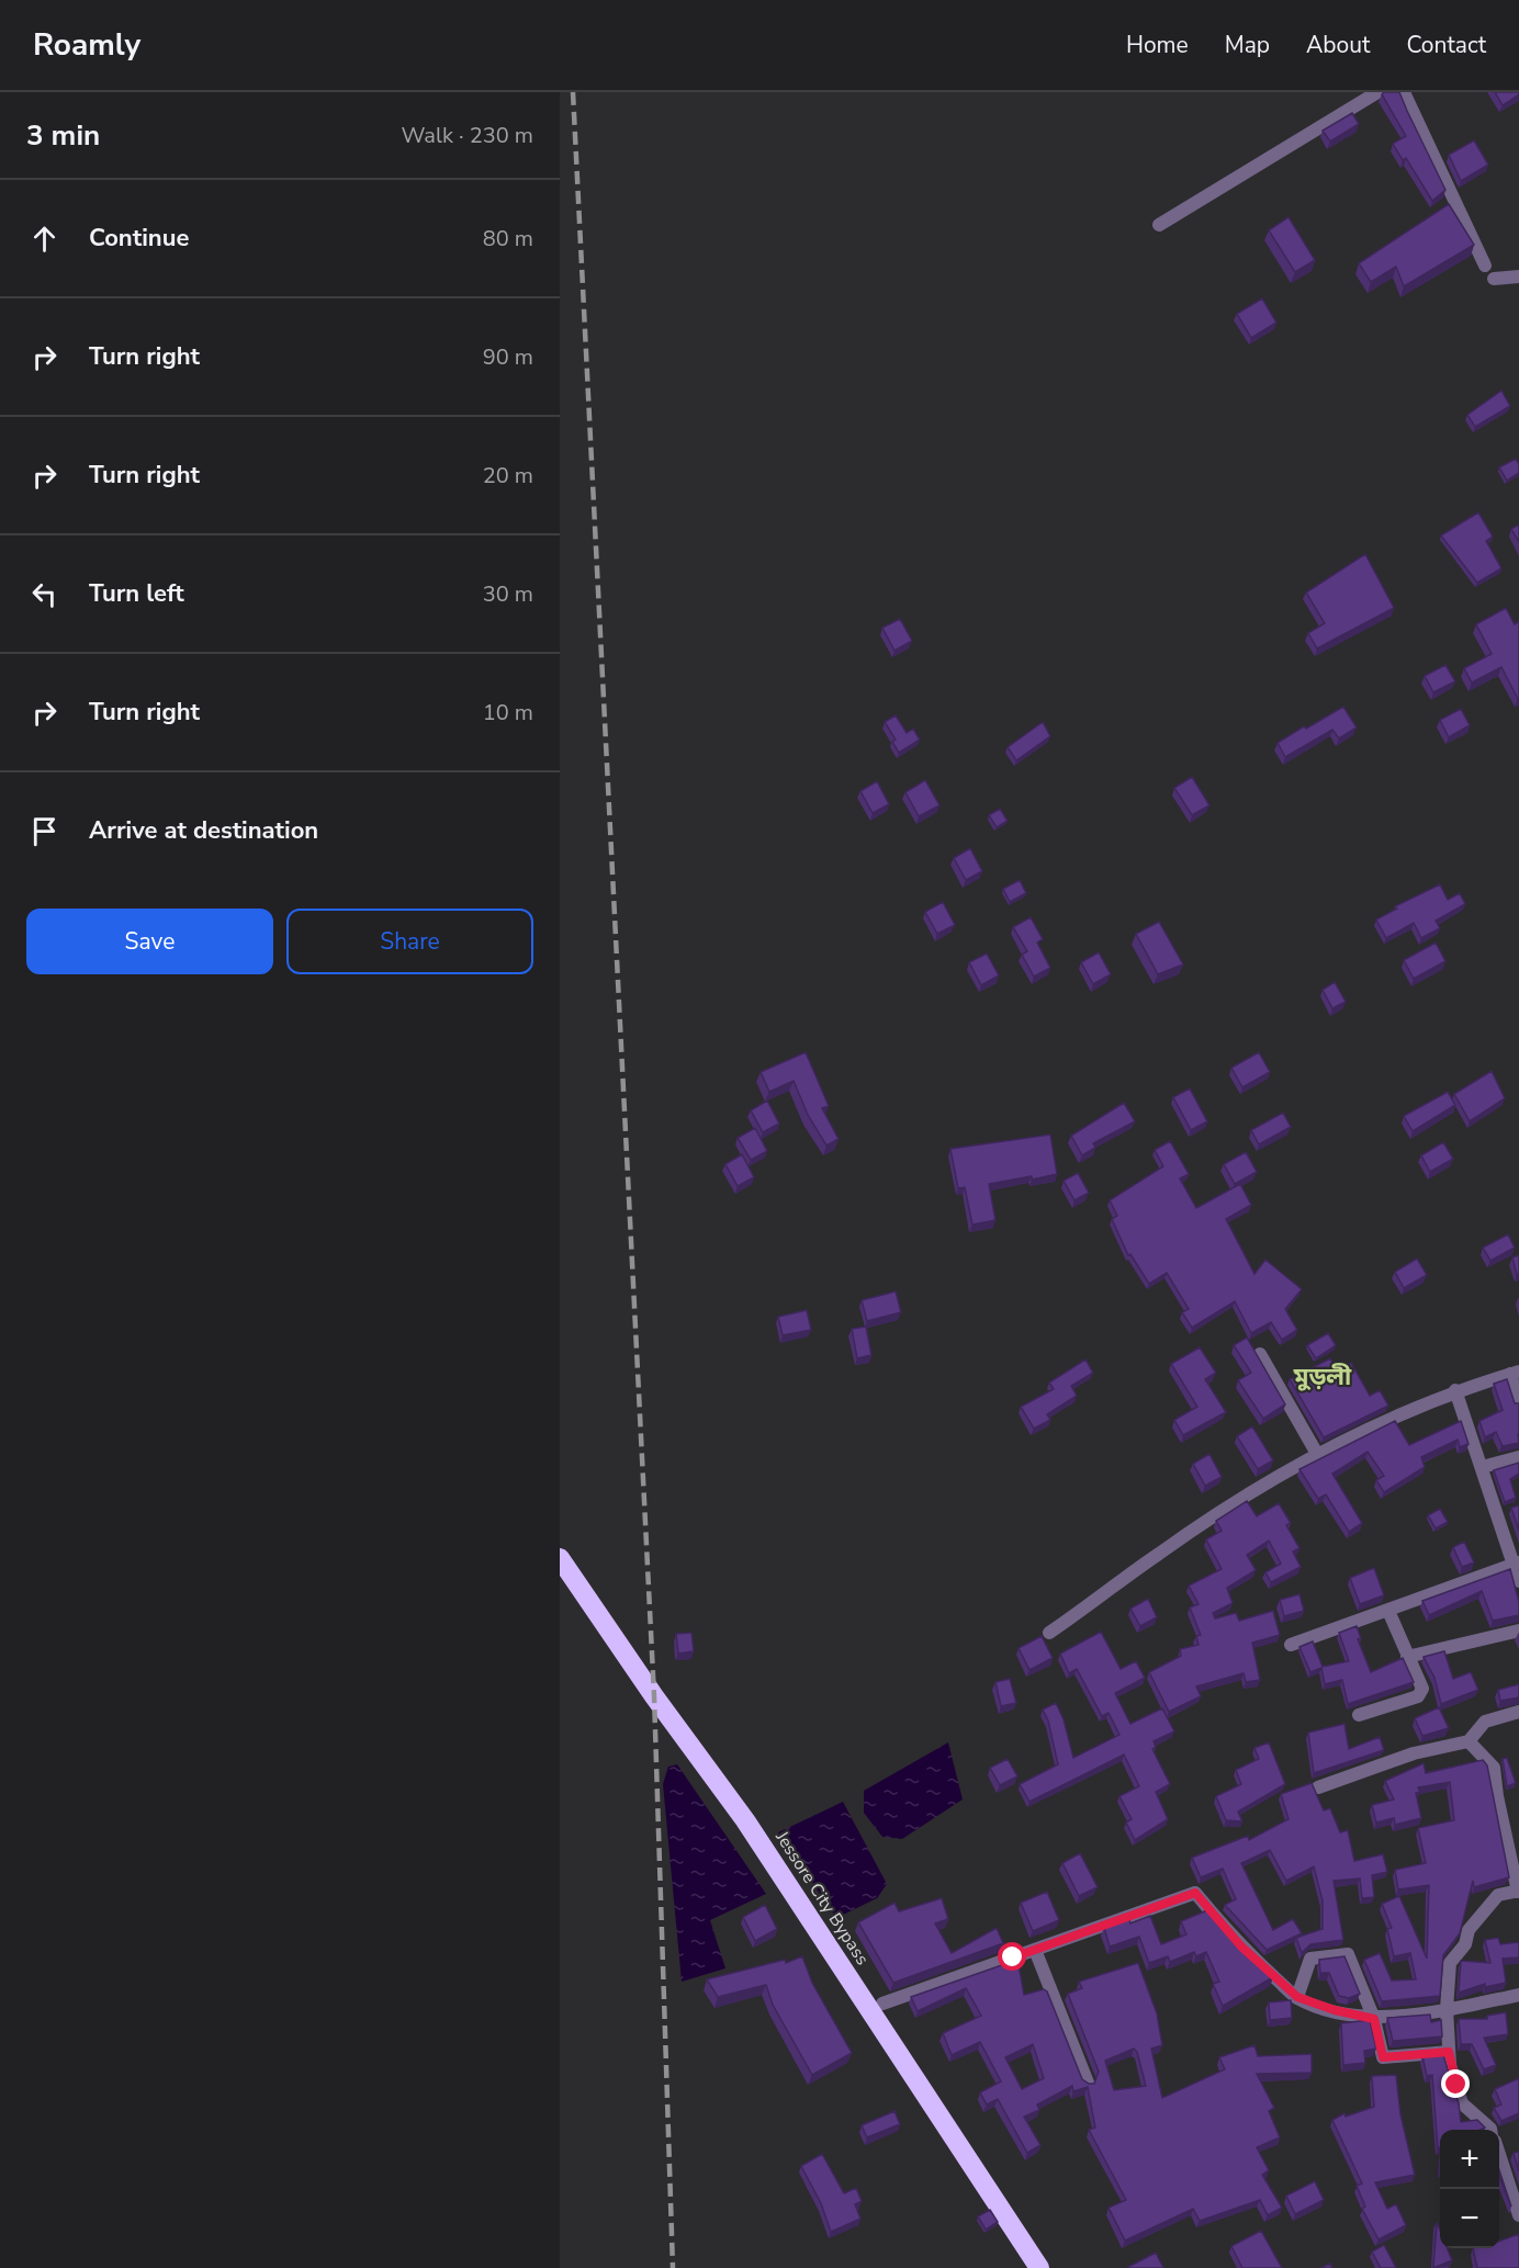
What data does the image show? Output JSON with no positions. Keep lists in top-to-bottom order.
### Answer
{
  "streets": {
    "highway": ["Jessore City Bypass"]
  },
  "districts": ["মুড়লী"],
  "page": {
    "header": "Roamly",
    "nav": [
      "Home",
      "Map",
      "About",
      "Contact"
    ],
    "heading": ["3 min", "Walk · 230 m"],
    "list": [
      ["Continue", "80 m"],
      ["Turn right", "90 m"],
      ["Turn right", "20 m"],
      ["Turn left", "30 m"],
      ["Turn right", "10 m"],
      "Arrive at destination"
    ],
    "buttons": ["Save", "Share"],
    "map_buttons": ["+", "−"]
  }
}
